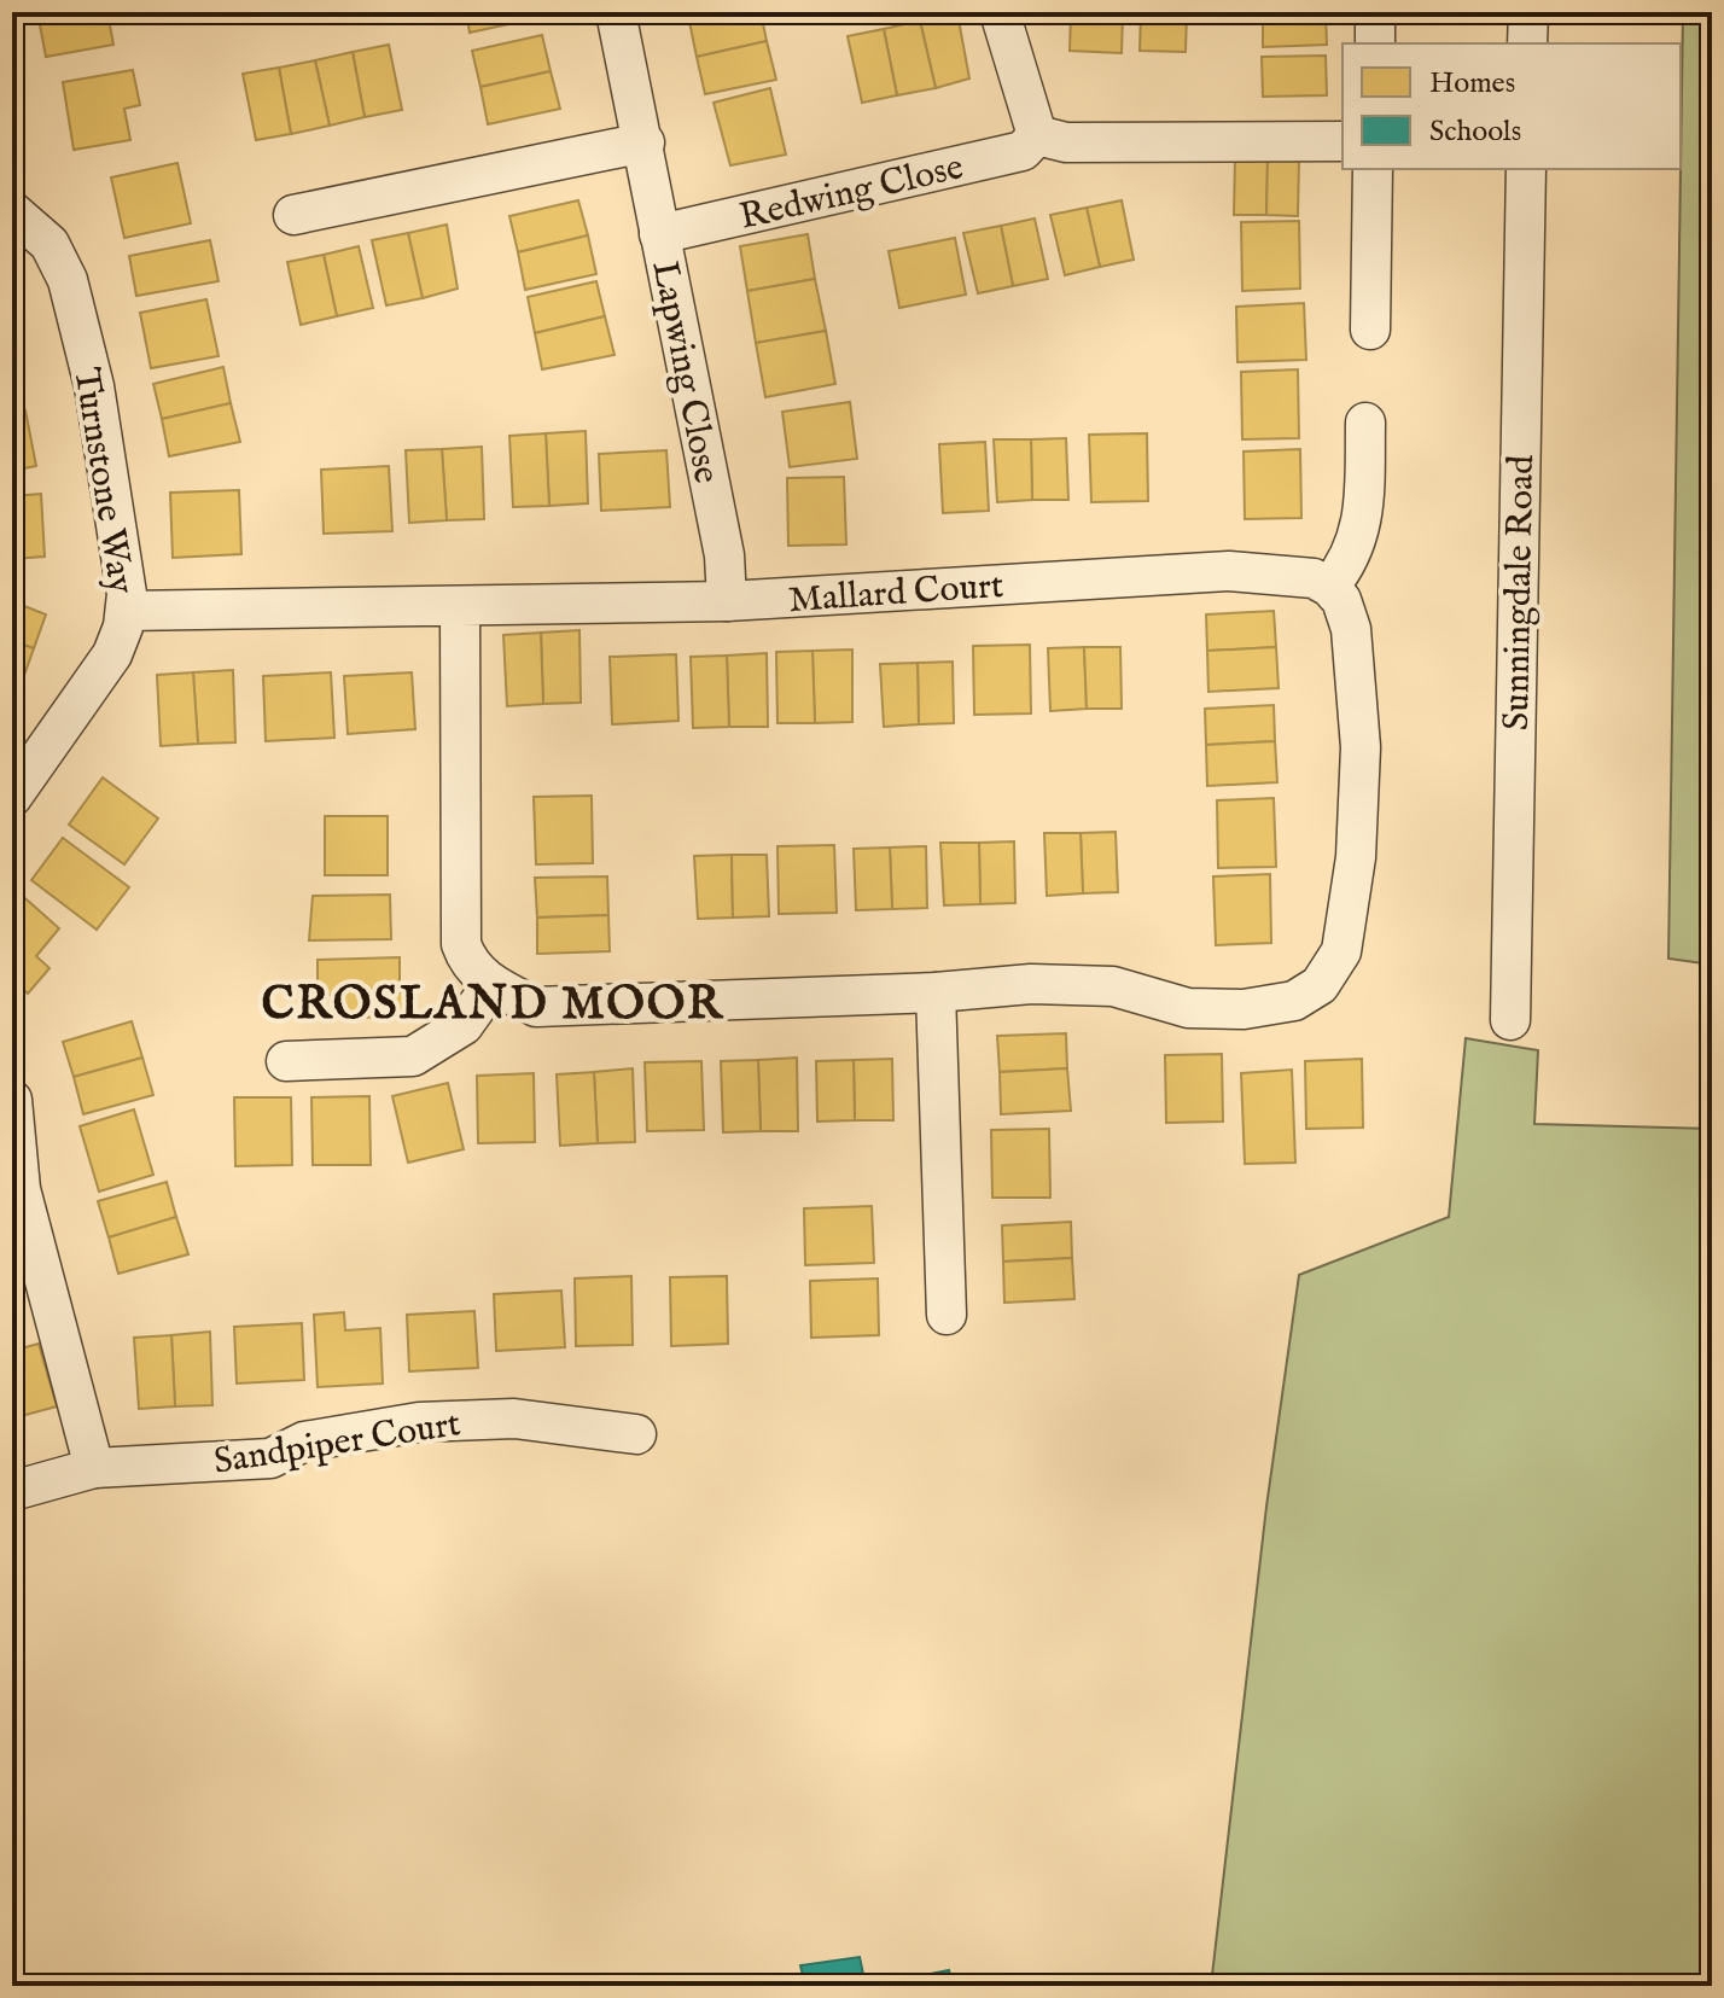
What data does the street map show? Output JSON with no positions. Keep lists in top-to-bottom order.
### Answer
{
  "streets": {
    "street": [
      "Redwing Close",
      "Lapwing Close",
      "Turnstone Way",
      "Mallard Court",
      "Sunningdale Road",
      "Sandpiper Court"
    ]
  },
  "crossings": [
    ["Redwing Close", "Lapwing Close"],
    ["Lapwing Close", "Mallard Court"],
    ["Turnstone Way", "Mallard Court"]
  ],
  "districts": ["CROSLAND MOOR"],
  "legend": ["Homes", "Schools"]
}
